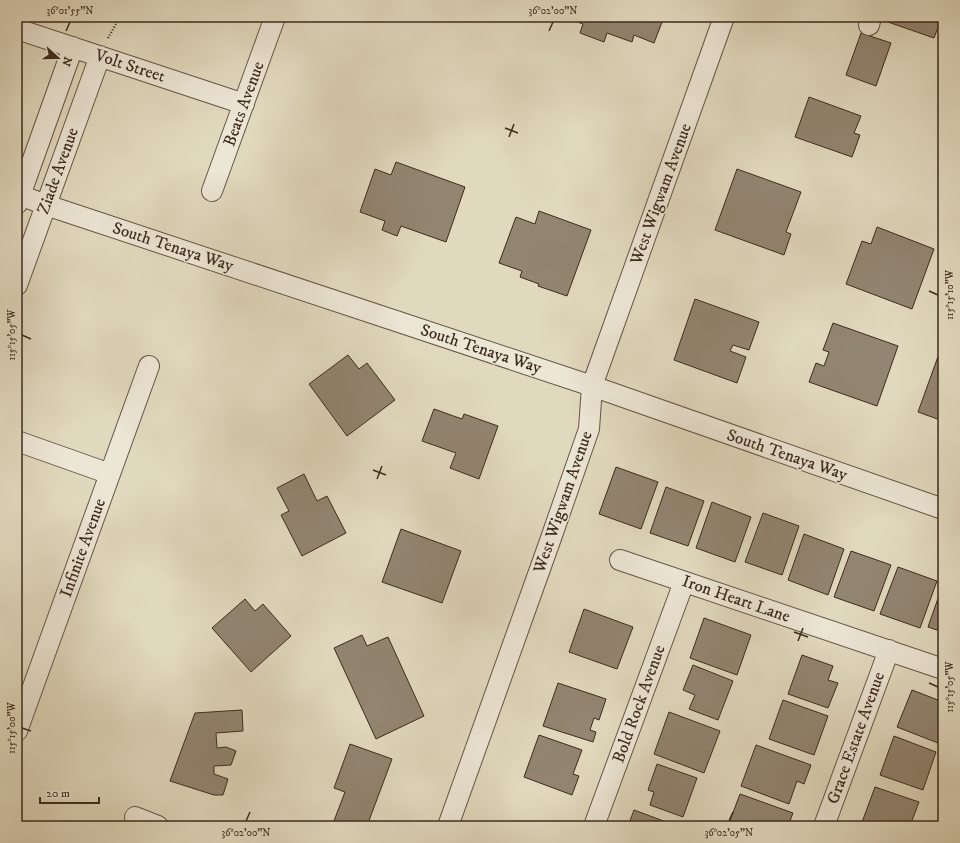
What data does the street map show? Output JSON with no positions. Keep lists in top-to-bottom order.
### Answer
{
  "streets": {
    "street": [
      "Volt Street",
      "Beats Avenue",
      "Ziade Avenue",
      "West Wigwam Avenue",
      "South Tenaya Way",
      "Infinite Avenue",
      "Iron Heart Lane",
      "Bold Rock Avenue",
      "Grace Estate Avenue"
    ]
  },
  "crossings": [
    ["Volt Street", "Beats Avenue"],
    ["Volt Street", "Ziade Avenue"],
    ["Ziade Avenue", "South Tenaya Way"],
    ["West Wigwam Avenue", "South Tenaya Way"],
    ["Iron Heart Lane", "Bold Rock Avenue"],
    ["Iron Heart Lane", "Grace Estate Avenue"]
  ],
  "scale_bar": "20 m",
  "north": "right",
  "coordinates": [
    "36°01'55\"N",
    "36°02'00\"N",
    "115°15'10\"W",
    "115°15'05\"W",
    "115°15'00\"W",
    "36°02'05\"N"
  ]
}
